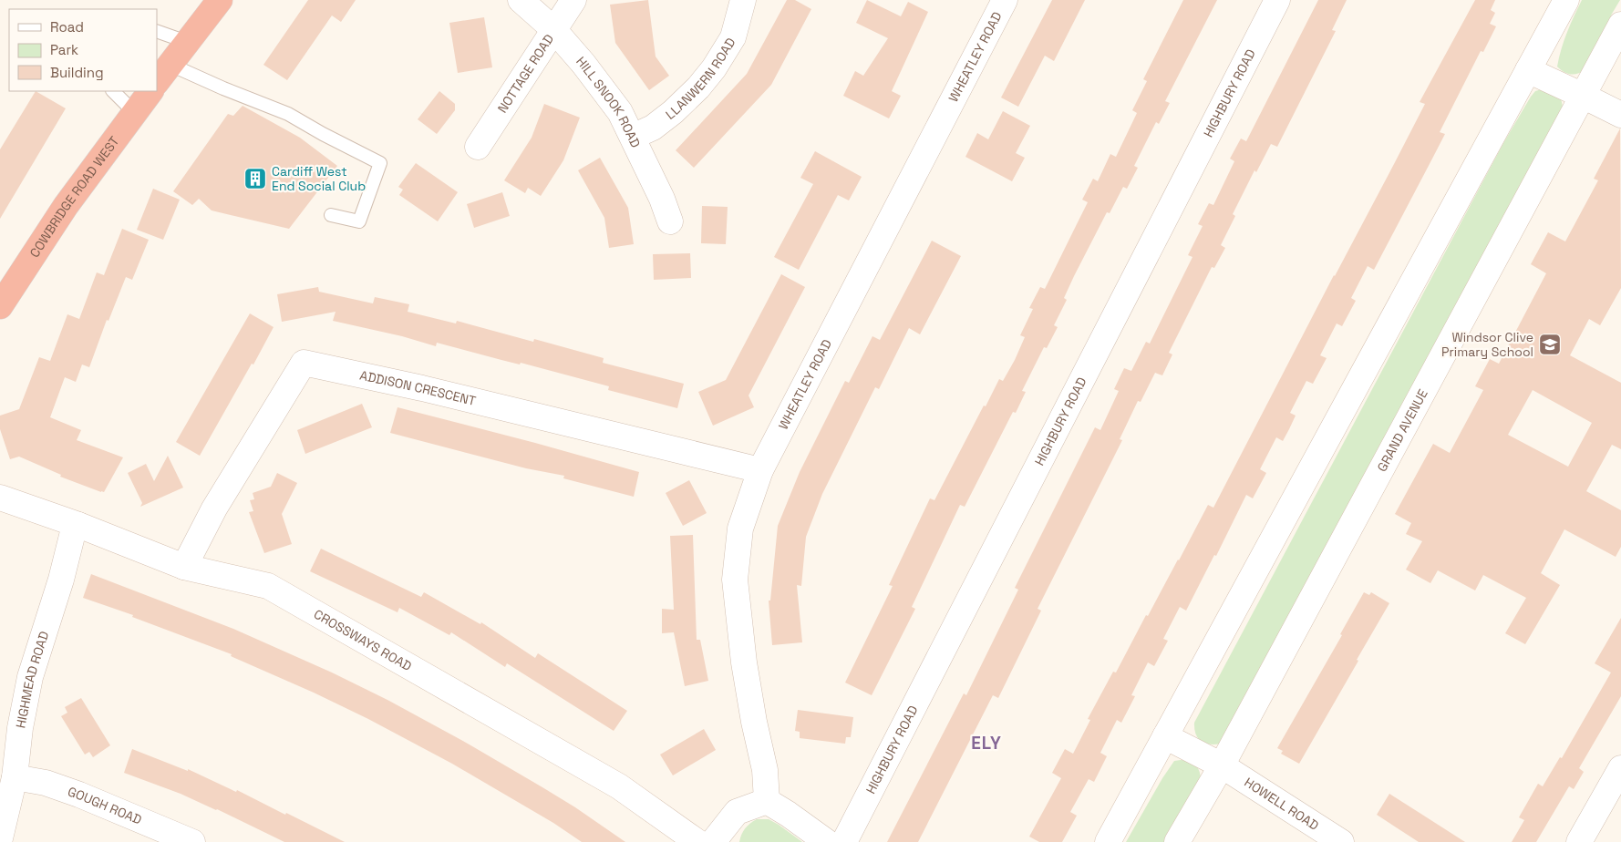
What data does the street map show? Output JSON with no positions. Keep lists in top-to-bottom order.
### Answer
{
  "streets": {
    "highway": ["COWBRIDGE ROAD WEST"],
    "street": [
      "WHEATLEY ROAD",
      "NOTTAGE ROAD",
      "LLANWERN ROAD",
      "HIGHBURY ROAD",
      "HILL SNOOK ROAD",
      "ADDISON CRESCENT",
      "GRAND AVENUE",
      "CROSSWAYS ROAD",
      "HIGHMEAD ROAD",
      "HOWELL ROAD",
      "GOUGH ROAD"
    ]
  },
  "crossings": [
    ["WHEATLEY ROAD", "ADDISON CRESCENT"],
    ["NOTTAGE ROAD", "HILL SNOOK ROAD"],
    ["LLANWERN ROAD", "HILL SNOOK ROAD"],
    ["ADDISON CRESCENT", "CROSSWAYS ROAD"],
    ["GRAND AVENUE", "HOWELL ROAD"],
    ["CROSSWAYS ROAD", "HIGHMEAD ROAD"],
    ["HIGHMEAD ROAD", "GOUGH ROAD"]
  ],
  "districts": ["ELY"],
  "places": {
    "building": ["Cardiff West End Social Club"],
    "school or university": ["Windsor Clive Primary School"]
  },
  "legend": ["Road", "Park", "Building"]
}
